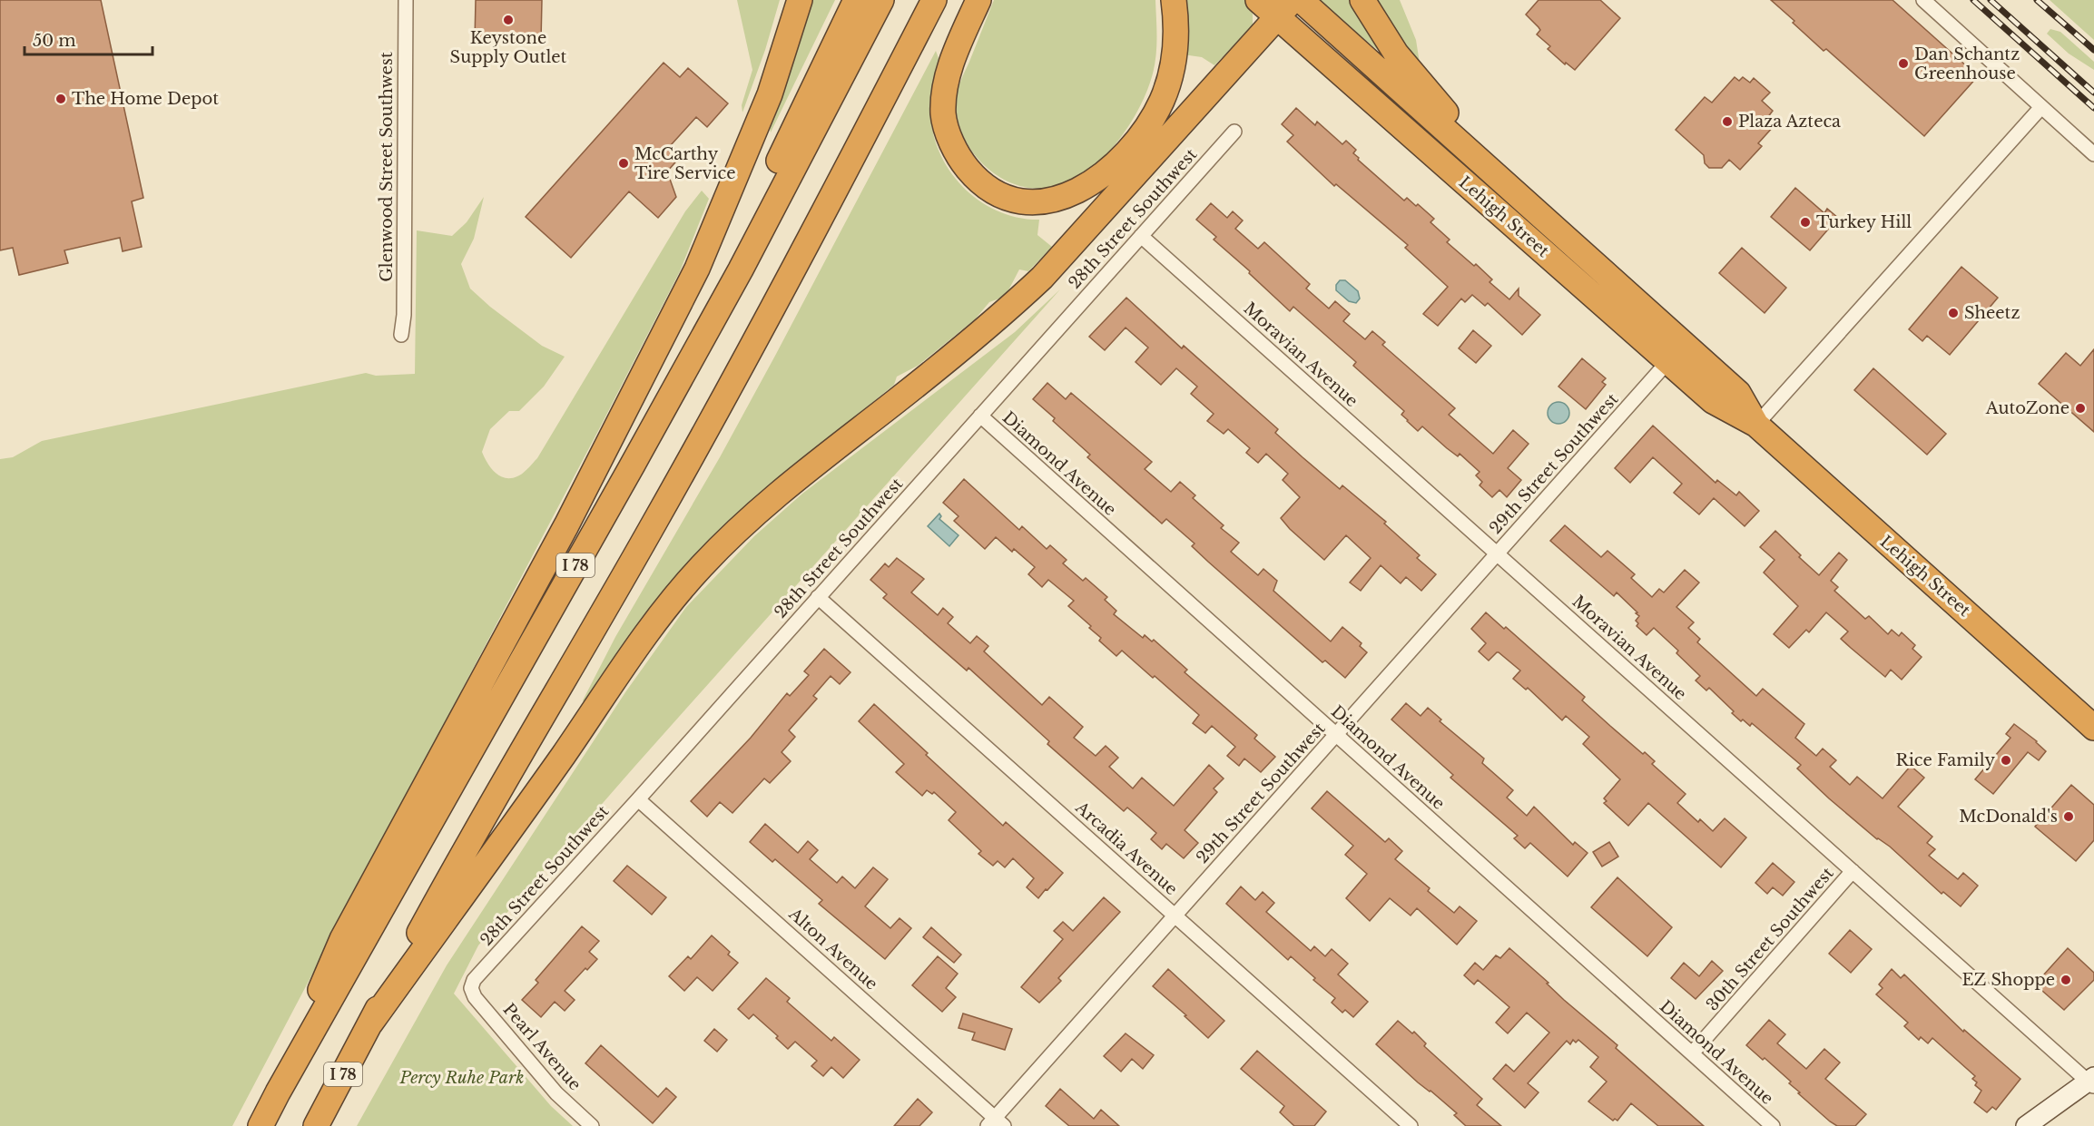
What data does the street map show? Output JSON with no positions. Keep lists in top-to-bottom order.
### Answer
{
  "streets": {
    "highway": ["Lehigh Street", "I 78"],
    "street": [
      "Glenwood Street Southwest",
      "28th Street Southwest",
      "Moravian Avenue",
      "Diamond Avenue",
      "29th Street Southwest",
      "Arcadia Avenue",
      "30th Street Southwest",
      "Alton Avenue",
      "Pearl Avenue"
    ]
  },
  "crossings": [
    ["Lehigh Street", "29th Street Southwest"],
    ["28th Street Southwest", "Moravian Avenue"],
    ["28th Street Southwest", "Diamond Avenue"],
    ["28th Street Southwest", "Arcadia Avenue"],
    ["28th Street Southwest", "Alton Avenue"],
    ["28th Street Southwest", "Pearl Avenue"],
    ["Moravian Avenue", "29th Street Southwest"],
    ["Moravian Avenue", "30th Street Southwest"],
    ["Diamond Avenue", "29th Street Southwest"],
    ["Diamond Avenue", "30th Street Southwest"],
    ["29th Street Southwest", "Arcadia Avenue"],
    ["29th Street Southwest", "Alton Avenue"]
  ],
  "parks": ["Percy Ruhe Park"],
  "places": [
    "Keystone Supply Outlet",
    "Dan Schantz Greenhouse",
    "The Home Depot",
    "Plaza Azteca",
    "McCarthy Tire Service",
    "Turkey Hill",
    "Sheetz",
    "AutoZone",
    "Rice Family",
    "McDonald's",
    "EZ Shoppe"
  ],
  "scale_bar": "50 m"
}
